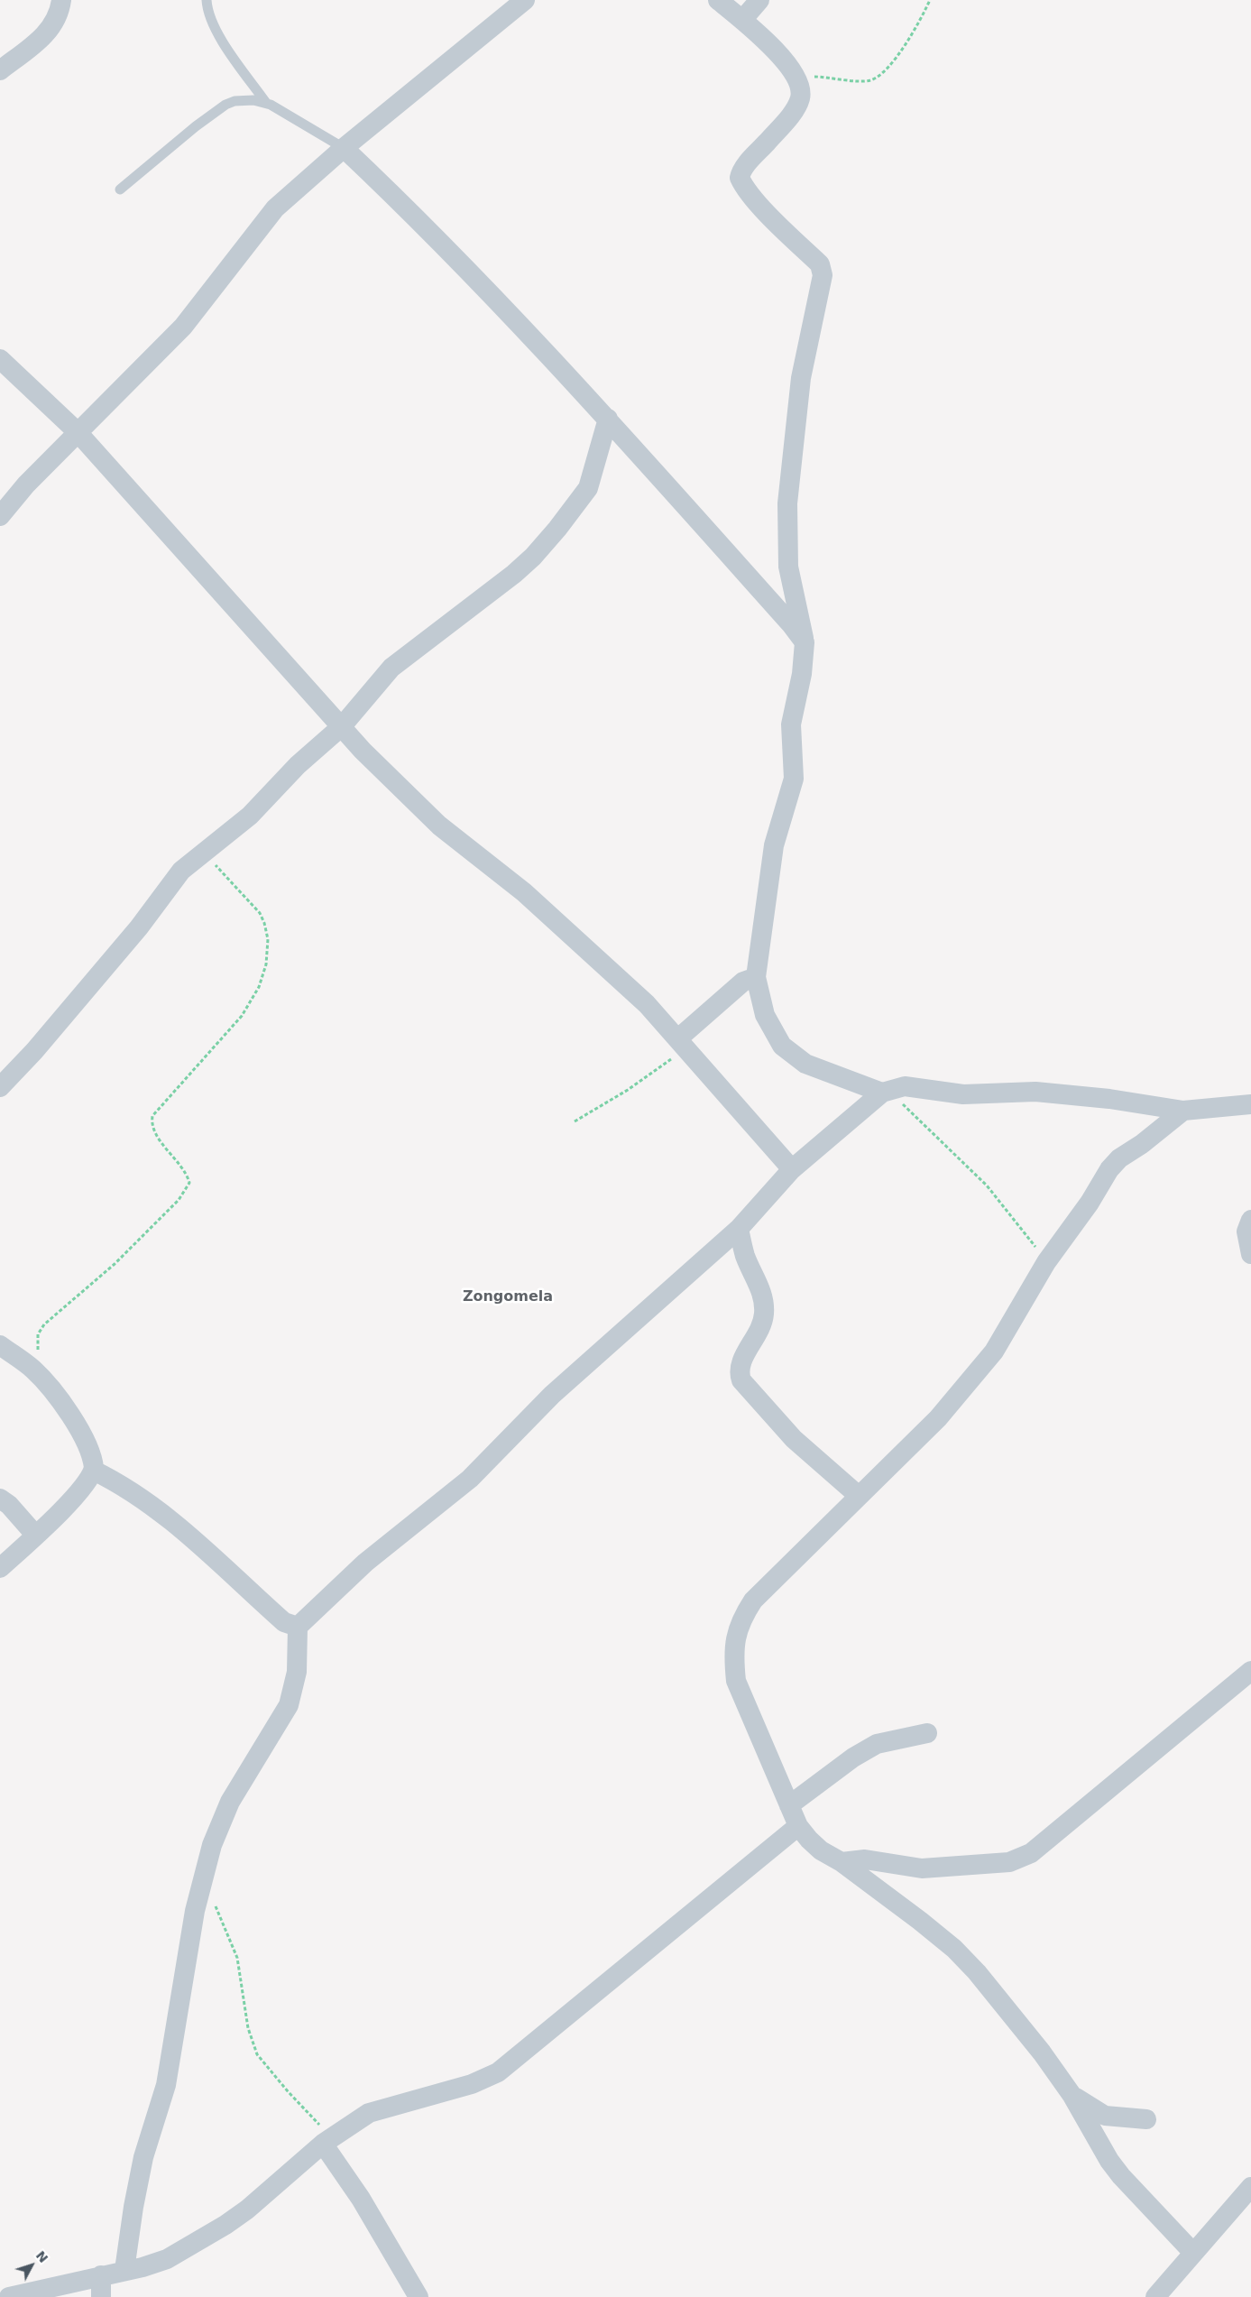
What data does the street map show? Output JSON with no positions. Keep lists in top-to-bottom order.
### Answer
{
  "districts": ["Zongomela"],
  "north": "top right"
}
